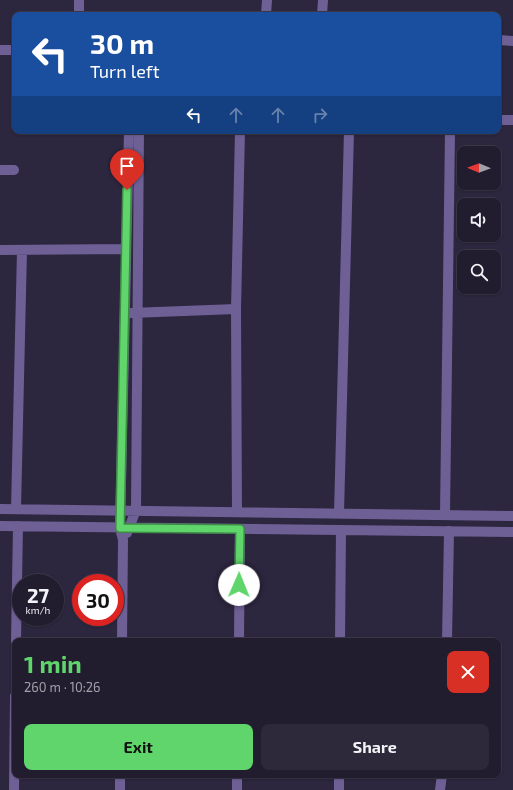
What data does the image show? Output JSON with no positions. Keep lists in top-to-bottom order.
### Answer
{
  "north": "left",
  "page": {
    "turn": ["30 m", "Turn left"],
    "speed": "27 km/h",
    "limit": "30",
    "heading": ["1 min", "260 m · 10:26"],
    "buttons": ["Exit", "Share"]
  }
}
